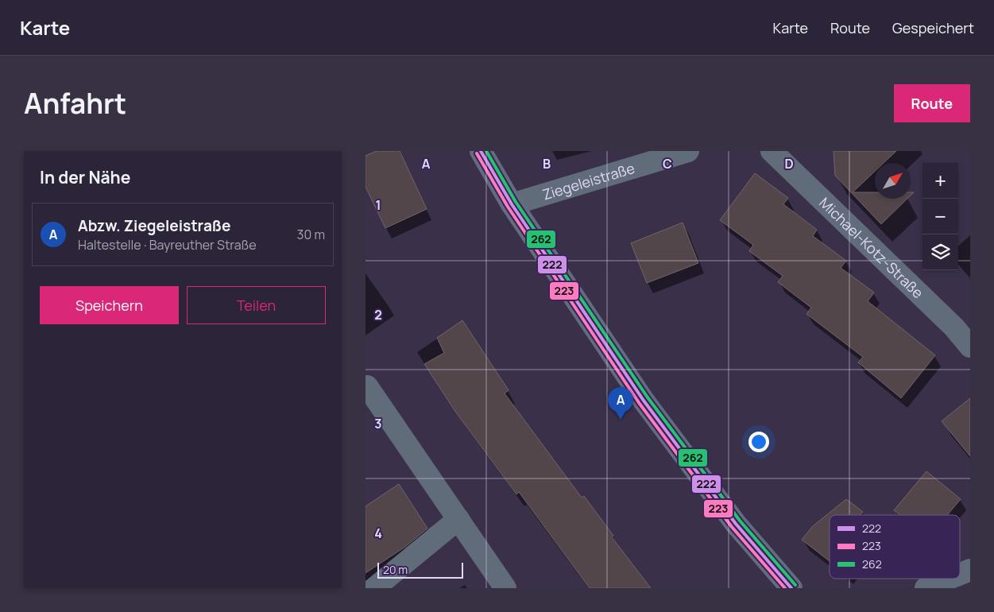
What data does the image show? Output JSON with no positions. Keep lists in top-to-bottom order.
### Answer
{
  "streets": {
    "street": ["Ziegeleistraße", "Michael-Kotz-Straße"]
  },
  "lines": ["transit line 222", "transit line 262", "transit line 223"],
  "legend": ["222", "223", "262"],
  "scale_bar": "20 m",
  "north": "top right",
  "page": {
    "header": "Karte",
    "nav": ["Karte", "Route", "Gespeichert"],
    "title": "Anfahrt",
    "buttons": [
      "Route",
      ["Speichern", "Teilen"]
    ],
    "heading": "In der Nähe",
    "map_buttons": ["+", "−"],
    "list": [
      {
        "mark": "A",
        "name": "Abzw. Ziegeleistraße",
        "note": "Haltestelle · Bayreuther Straße",
        "value": "30 m"
      }
    ],
    "pins": "A",
    "scale": "20 m"
  },
  "grid": {
    "columns": [
      "A",
      "B",
      "C",
      "D"
    ],
    "rows": [
      "1",
      "2",
      "3",
      "4"
    ]
  }
}
